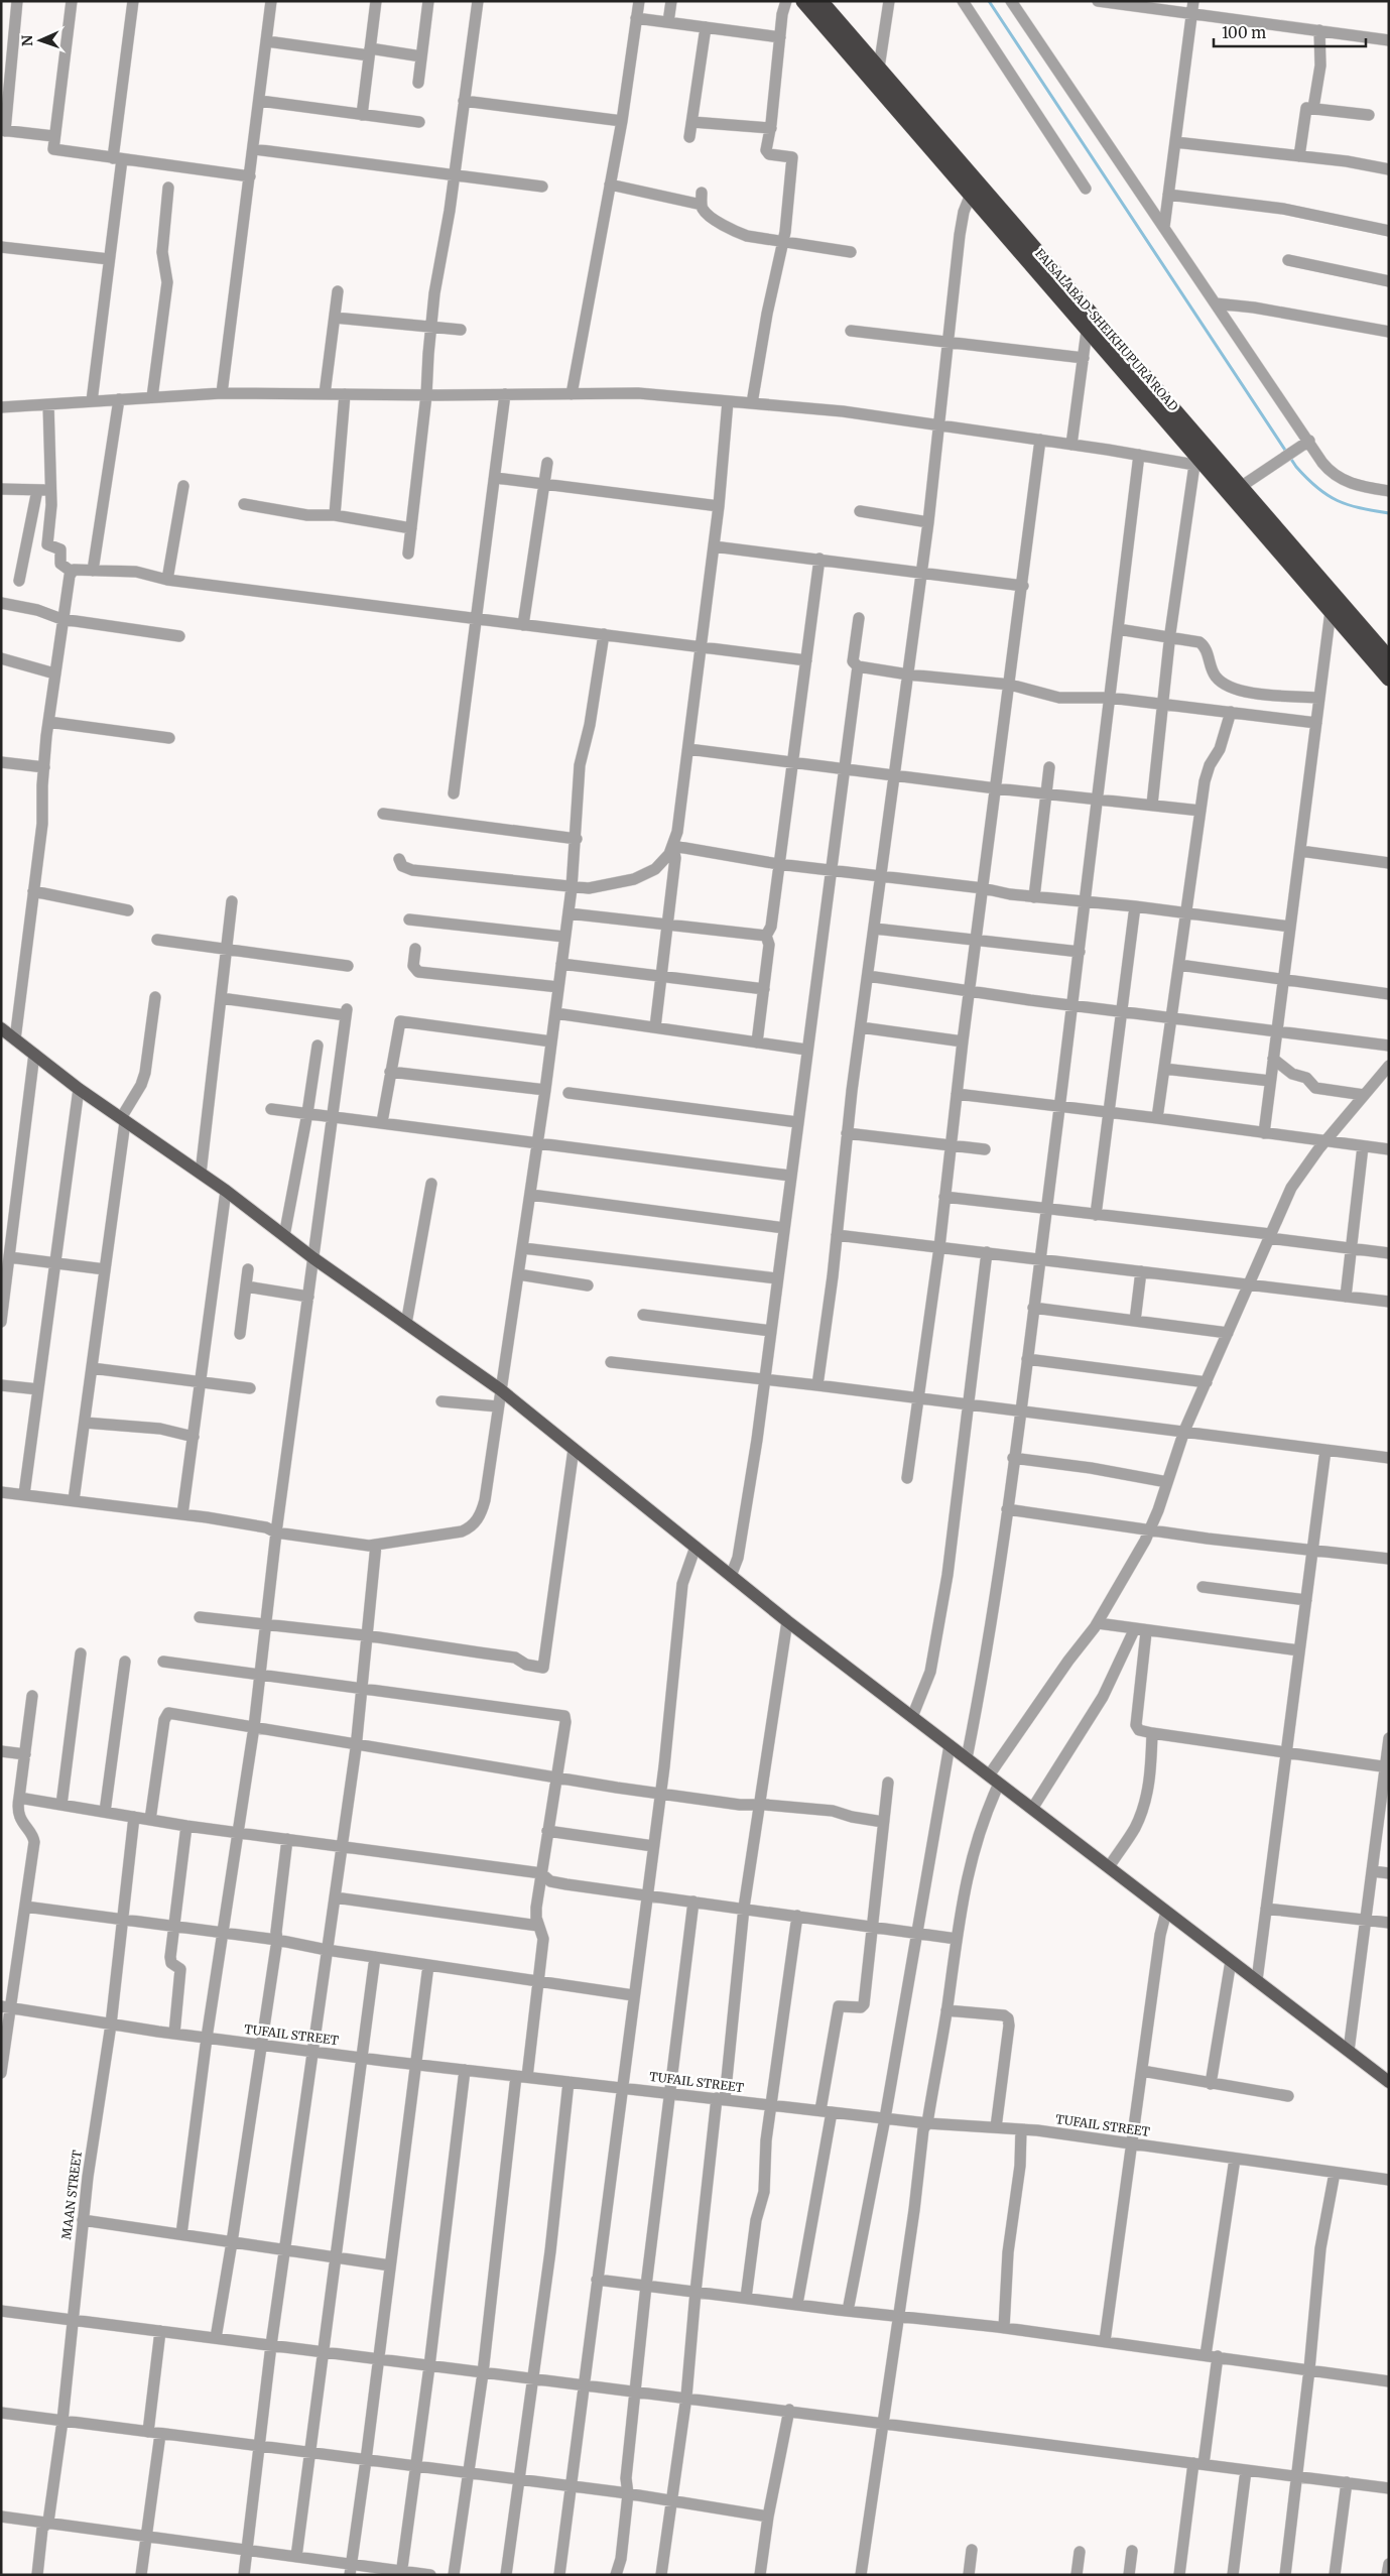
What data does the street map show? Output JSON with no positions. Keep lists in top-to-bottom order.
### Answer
{
  "streets": {
    "highway": ["FAISALABAD-SHEIKHUPURA ROAD"],
    "street": ["TUFAIL STREET", "MAAN STREET"]
  },
  "crossings": [
    ["TUFAIL STREET", "MAAN STREET"]
  ],
  "scale_bar": "100 m",
  "north": "left"
}
